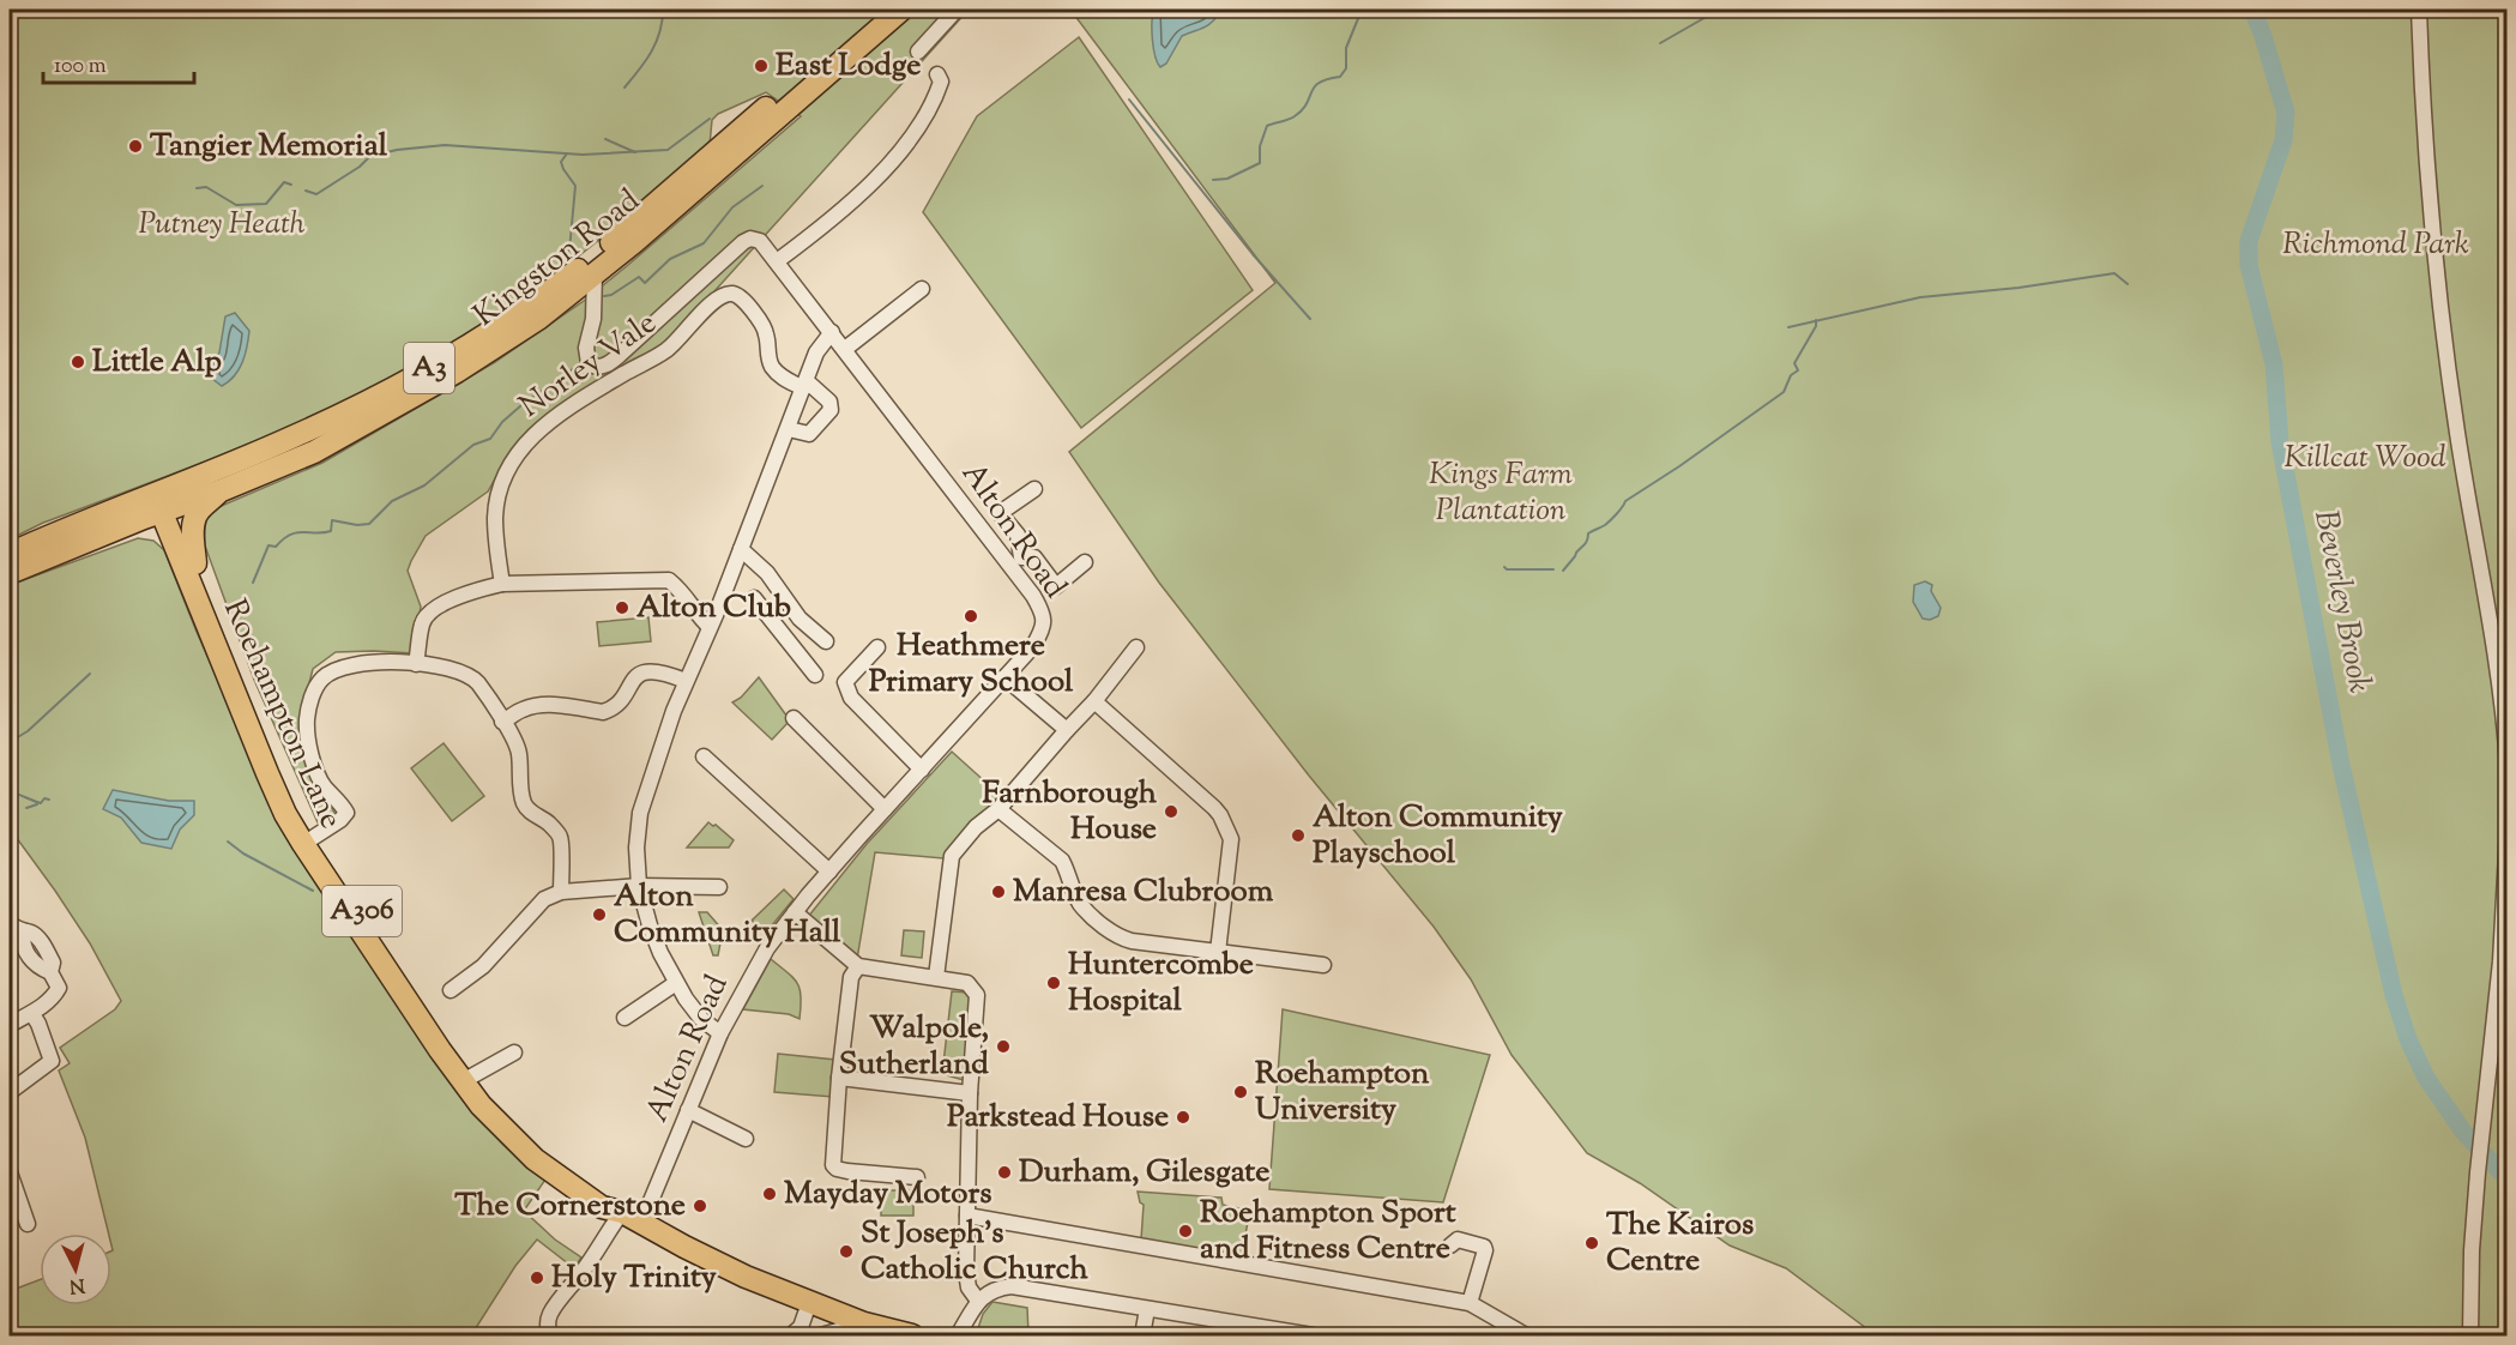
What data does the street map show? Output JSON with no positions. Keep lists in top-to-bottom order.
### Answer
{
  "streets": {
    "highway": [
      "Kingston Road",
      "A3",
      "Roehampton Lane",
      "A306"
    ],
    "street": ["Norley Vale", "Alton Road"]
  },
  "crossings": [
    ["Kingston Road", "Alton Road"],
    ["Kingston Road", "Roehampton Lane"],
    ["Kingston Road", "A306"],
    ["Alton Road", "Roehampton Lane"],
    ["Roehampton Lane", "A306"]
  ],
  "water": ["Beverley Brook"],
  "parks": [
    "Putney Heath",
    "Richmond Park",
    "Killcat Wood",
    "Kings Farm Plantation"
  ],
  "places": [
    "East Lodge",
    "Tangier Memorial",
    "Little Alp",
    "Alton Club",
    "Heathmere Primary School",
    "Farnborough House",
    "Alton Community Playschool",
    "Manresa Clubroom",
    "Alton Community Hall",
    "Huntercombe Hospital",
    "Walpole, Sutherland",
    "Roehampton University",
    "Parkstead House",
    "Durham, Gilesgate",
    "Mayday Motors",
    "The Cornerstone",
    "Roehampton Sport and Fitness Centre",
    "The Kairos Centre",
    "St Joseph's Catholic Church",
    "Holy Trinity"
  ],
  "scale_bar": "100 m",
  "north": "bottom"
}
